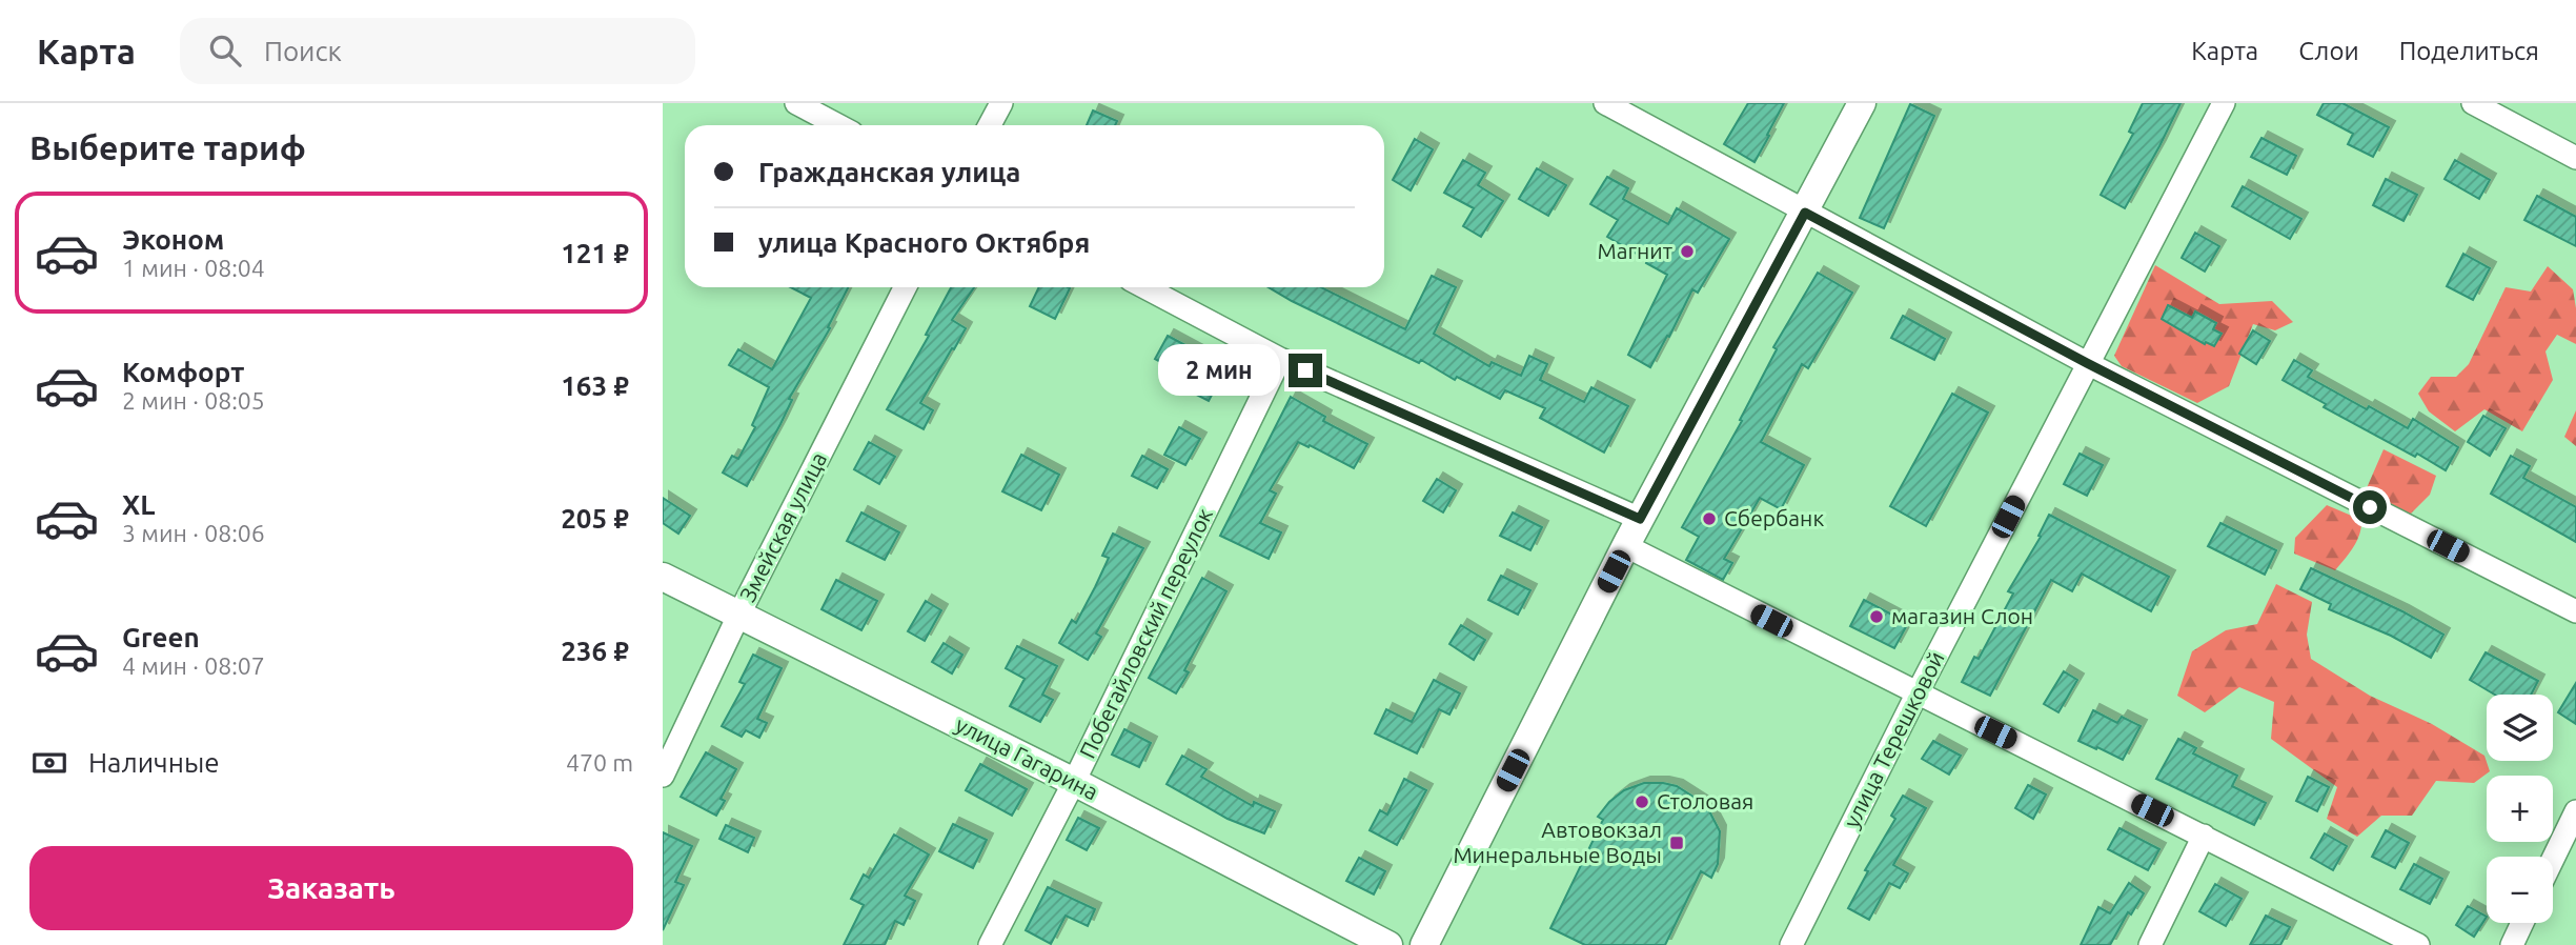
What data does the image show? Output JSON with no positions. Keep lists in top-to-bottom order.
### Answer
{
  "streets": {
    "street": [
      "Змейская улица",
      "Побегайловский переулок",
      "улица Терешковой",
      "улица Гагарина"
    ]
  },
  "crossings": [
    ["Змейская улица", "улица Гагарина"],
    ["Побегайловский переулок", "улица Гагарина"]
  ],
  "places": {
    "other": [
      "Магнит",
      "Сбербанк",
      "магазин Слон",
      "Столовая"
    ],
    "transit": ["Автовокзал Минеральные Воды"]
  },
  "page": {
    "header": "Карта",
    "search": "Поиск",
    "nav": ["Карта", "Слои", "Поделиться"],
    "heading": "Выберите тариф",
    "banner": ["Гражданская улица", "улица Красного Октября"],
    "list": [
      {
        "name": "Эконом",
        "note": "1 мин · 08:04",
        "value": "121 ₽"
      },
      {
        "name": "Комфорт",
        "note": "2 мин · 08:05",
        "value": "163 ₽"
      },
      {
        "name": "XL",
        "note": "3 мин · 08:06",
        "value": "205 ₽"
      },
      {
        "name": "Green",
        "note": "4 мин · 08:07",
        "value": "236 ₽"
      }
    ],
    "bubble": "2 мин",
    "map_buttons": ["+", "−"],
    "pay": ["Наличные", "470 m"],
    "buttons": "Заказать"
  }
}
